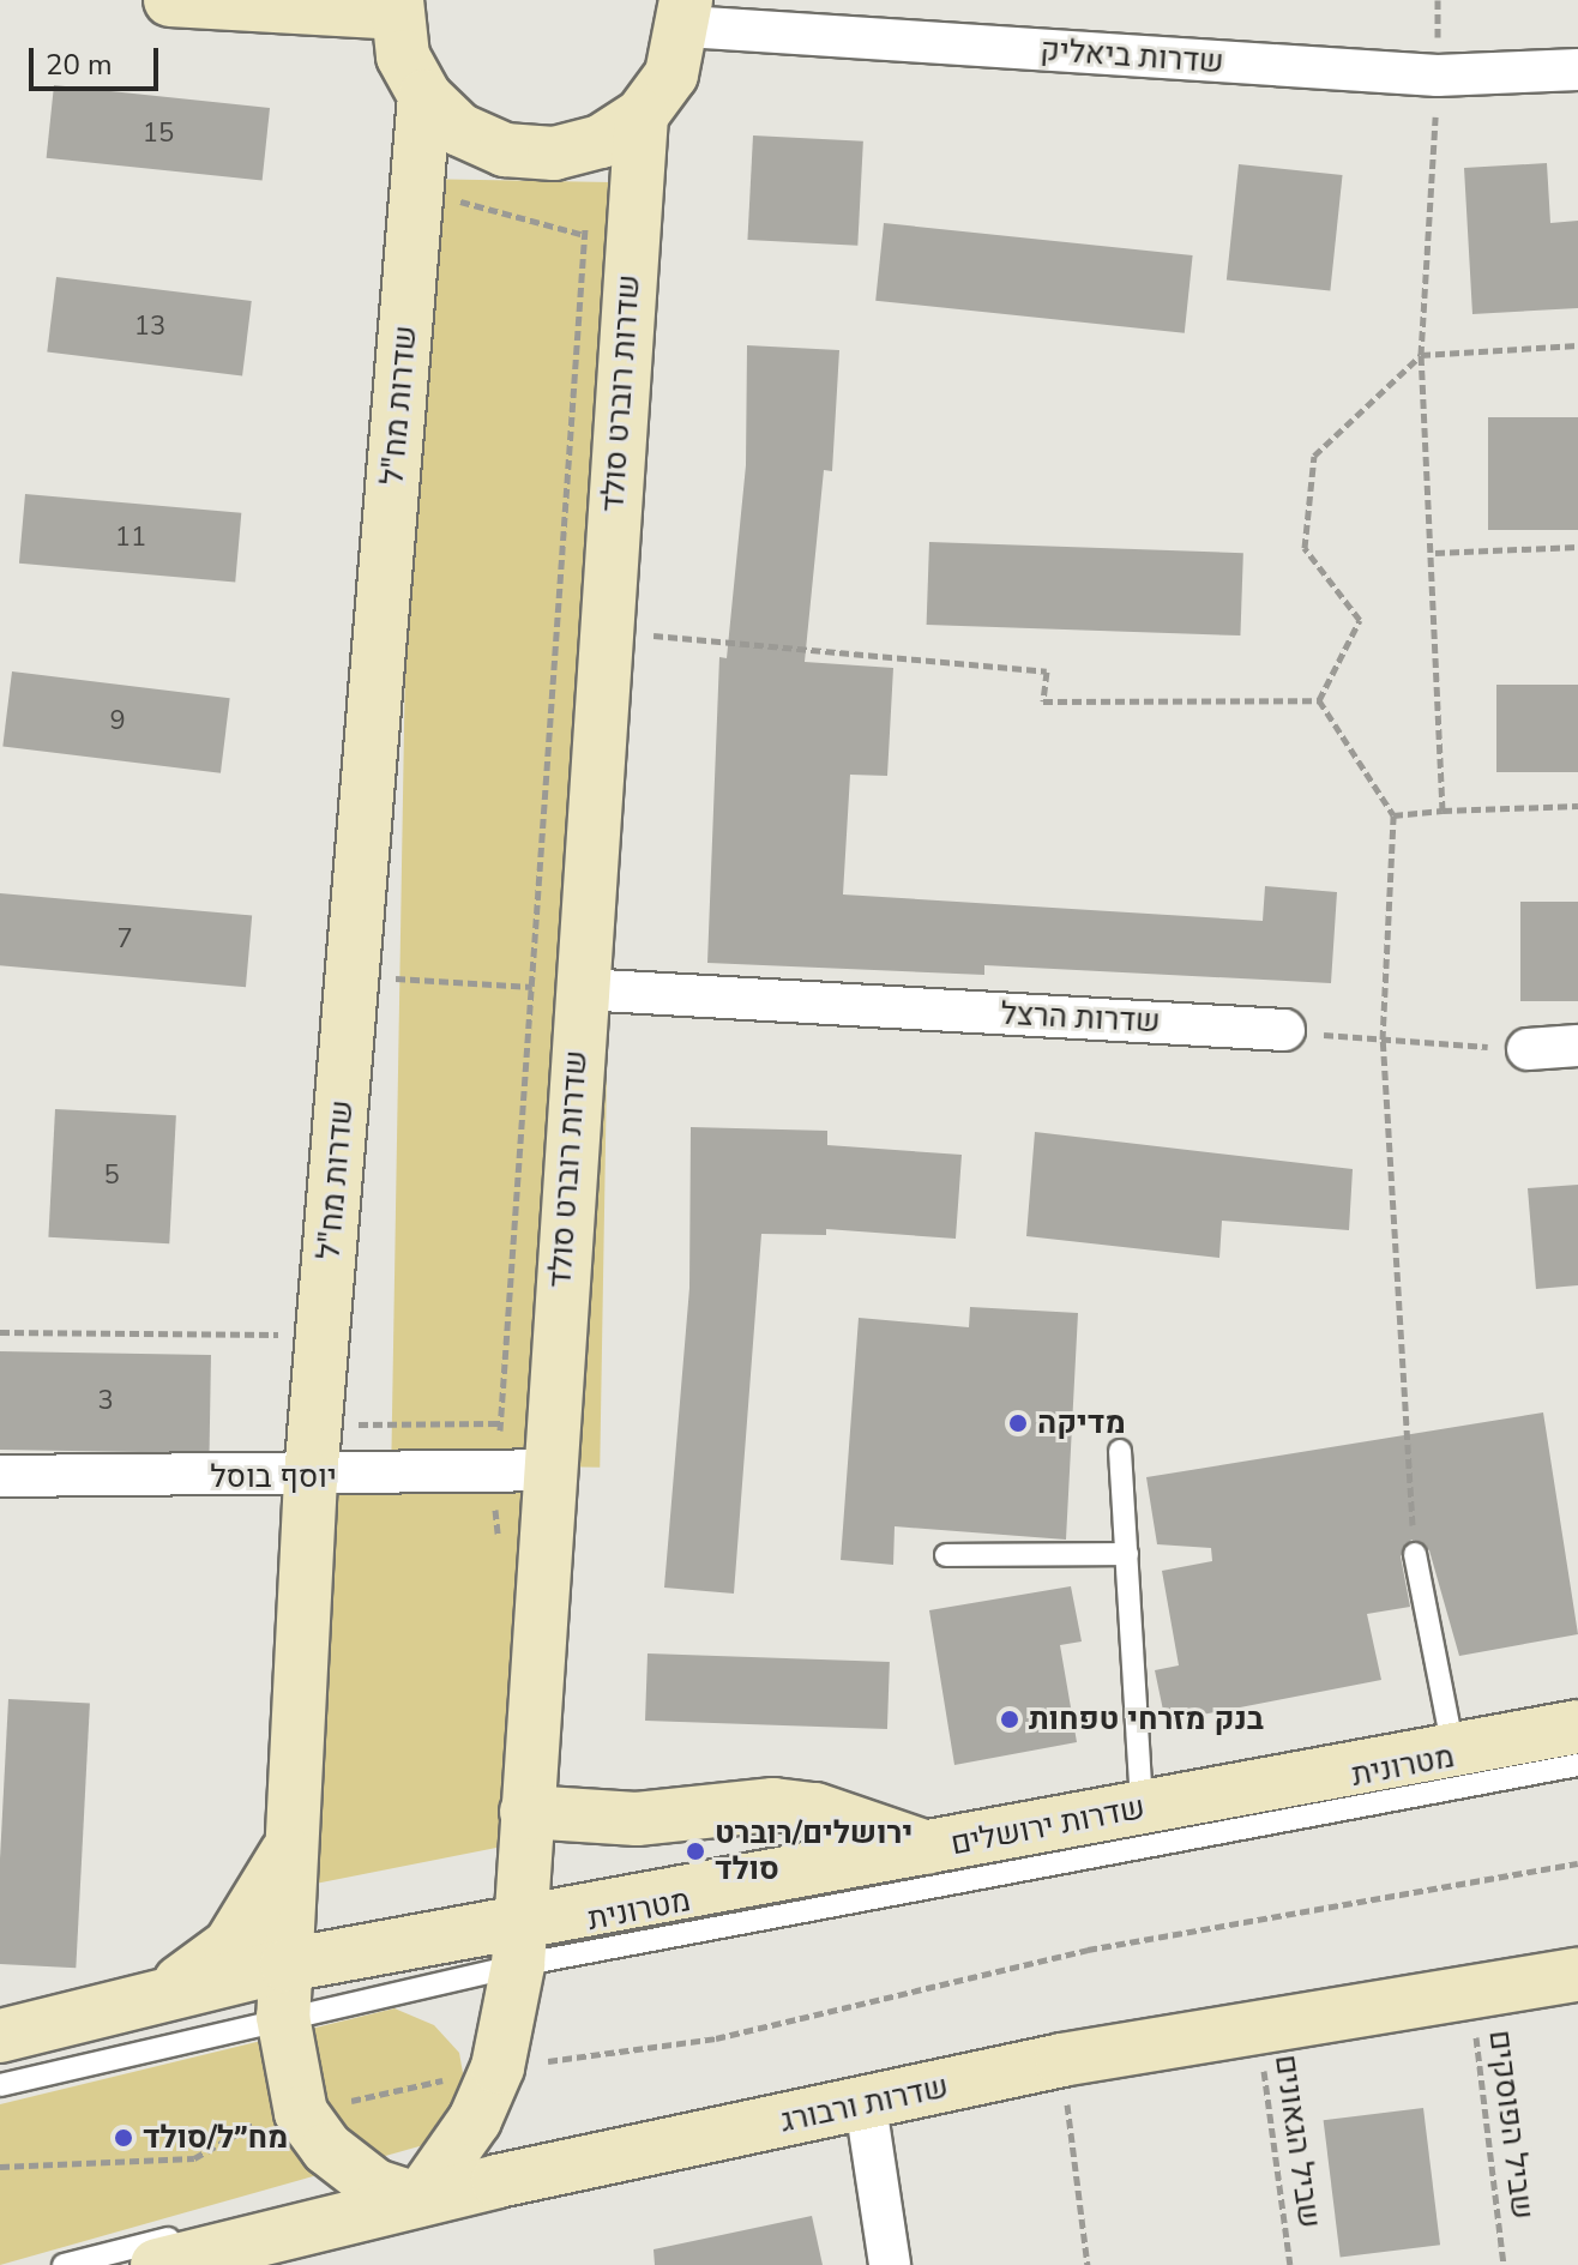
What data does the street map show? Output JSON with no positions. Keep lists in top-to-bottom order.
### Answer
{
  "streets": {
    "street": [
      "שדרות ביאליק",
      "שדרות רוברט סולד",
      "שדרות מח\"ל",
      "שדרות הרצל",
      "יוסף בוסל",
      "שדרות ירושלים",
      "שדרות ורבורג"
    ],
    "lane": ["מטרונית"],
    "path": ["שביל הפוסקים", "שביל הגאונים"]
  },
  "crossings": [
    ["שדרות רוברט סולד", "שדרות מח\"ל"],
    ["שדרות רוברט סולד", "שדרות הרצל"],
    ["שדרות רוברט סולד", "יוסף בוסל"],
    ["שדרות רוברט סולד", "מטרונית"],
    ["שדרות רוברט סולד", "שדרות ירושלים"],
    ["שדרות רוברט סולד", "שדרות ורבורג"],
    ["שדרות מח\"ל", "יוסף בוסל"],
    ["שדרות מח\"ל", "מטרונית"],
    ["שדרות מח\"ל", "שדרות ורבורג"],
    ["מטרונית", "שדרות ירושלים"],
    ["שדרות ורבורג", "שביל הפוסקים"],
    ["שדרות ורבורג", "שביל הגאונים"]
  ],
  "places": [
    "מדיקה",
    "בנק מזרחי טפחות",
    "ירושלים/רוברט סולד",
    "מח״ל/סולד"
  ],
  "house_numbers": [
    "15",
    "13",
    "11",
    "9",
    "7",
    "5",
    "3"
  ],
  "scale_bar": "20 m"
}
